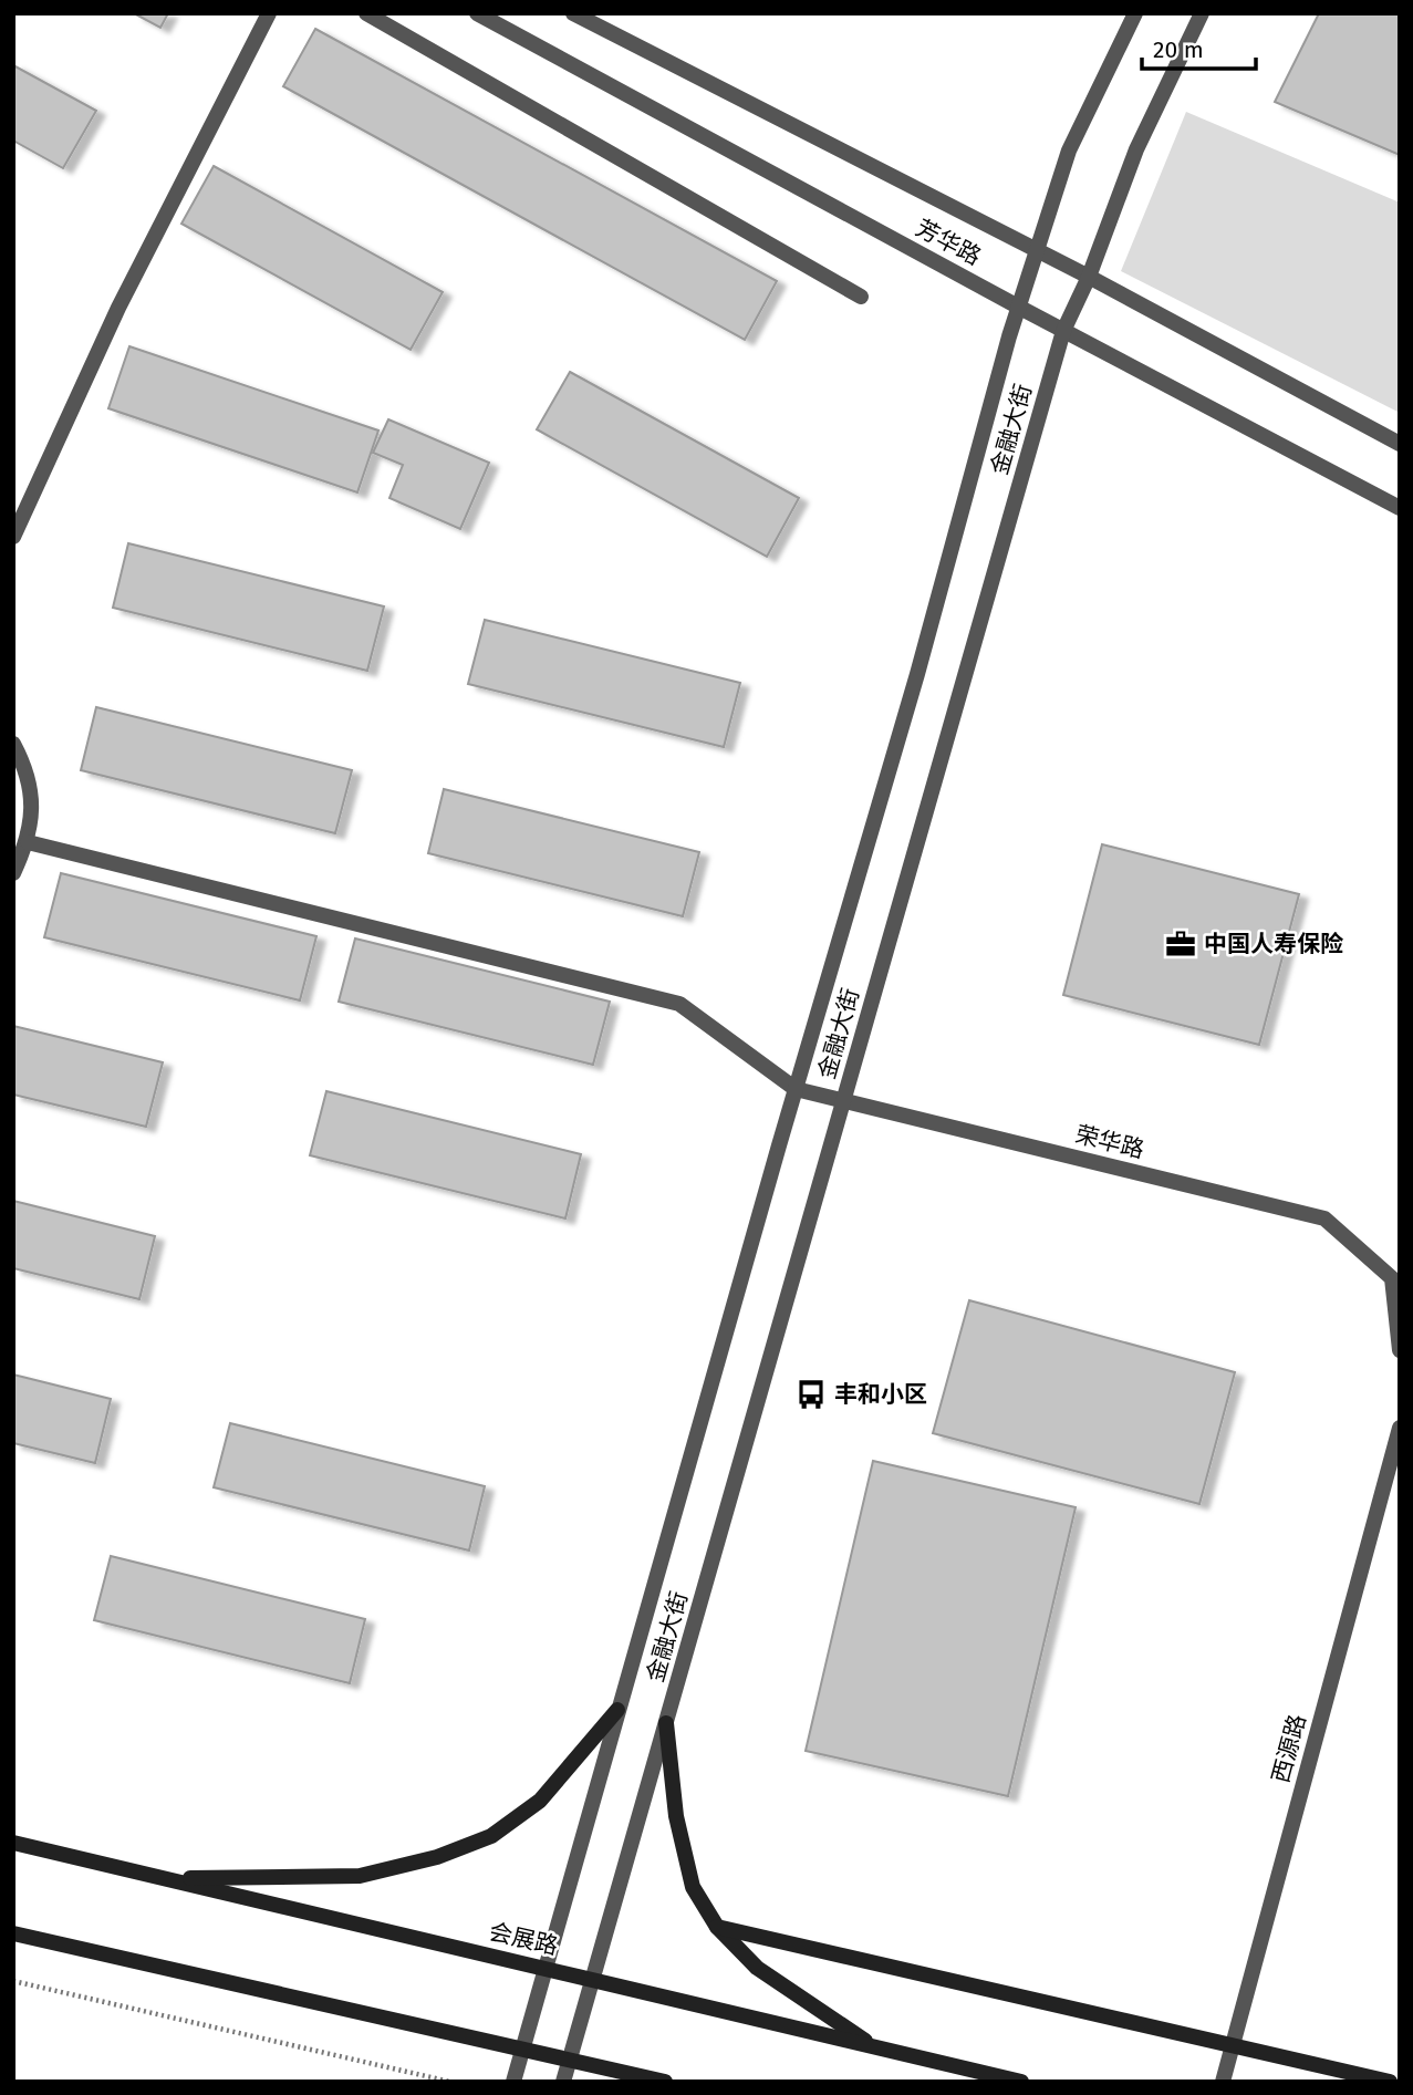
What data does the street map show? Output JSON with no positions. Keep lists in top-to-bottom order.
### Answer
{
  "streets": {
    "main road": ["会展路"],
    "street": [
      "芳华路",
      "金融大街",
      "荣华路",
      "西源路"
    ]
  },
  "crossings": [
    ["芳华路", "金融大街"],
    ["金融大街", "荣华路"],
    ["金融大街", "会展路"]
  ],
  "places": {
    "office": ["中国人寿保险"],
    "bus stop": ["丰和小区"]
  },
  "scale_bar": "20 m"
}
